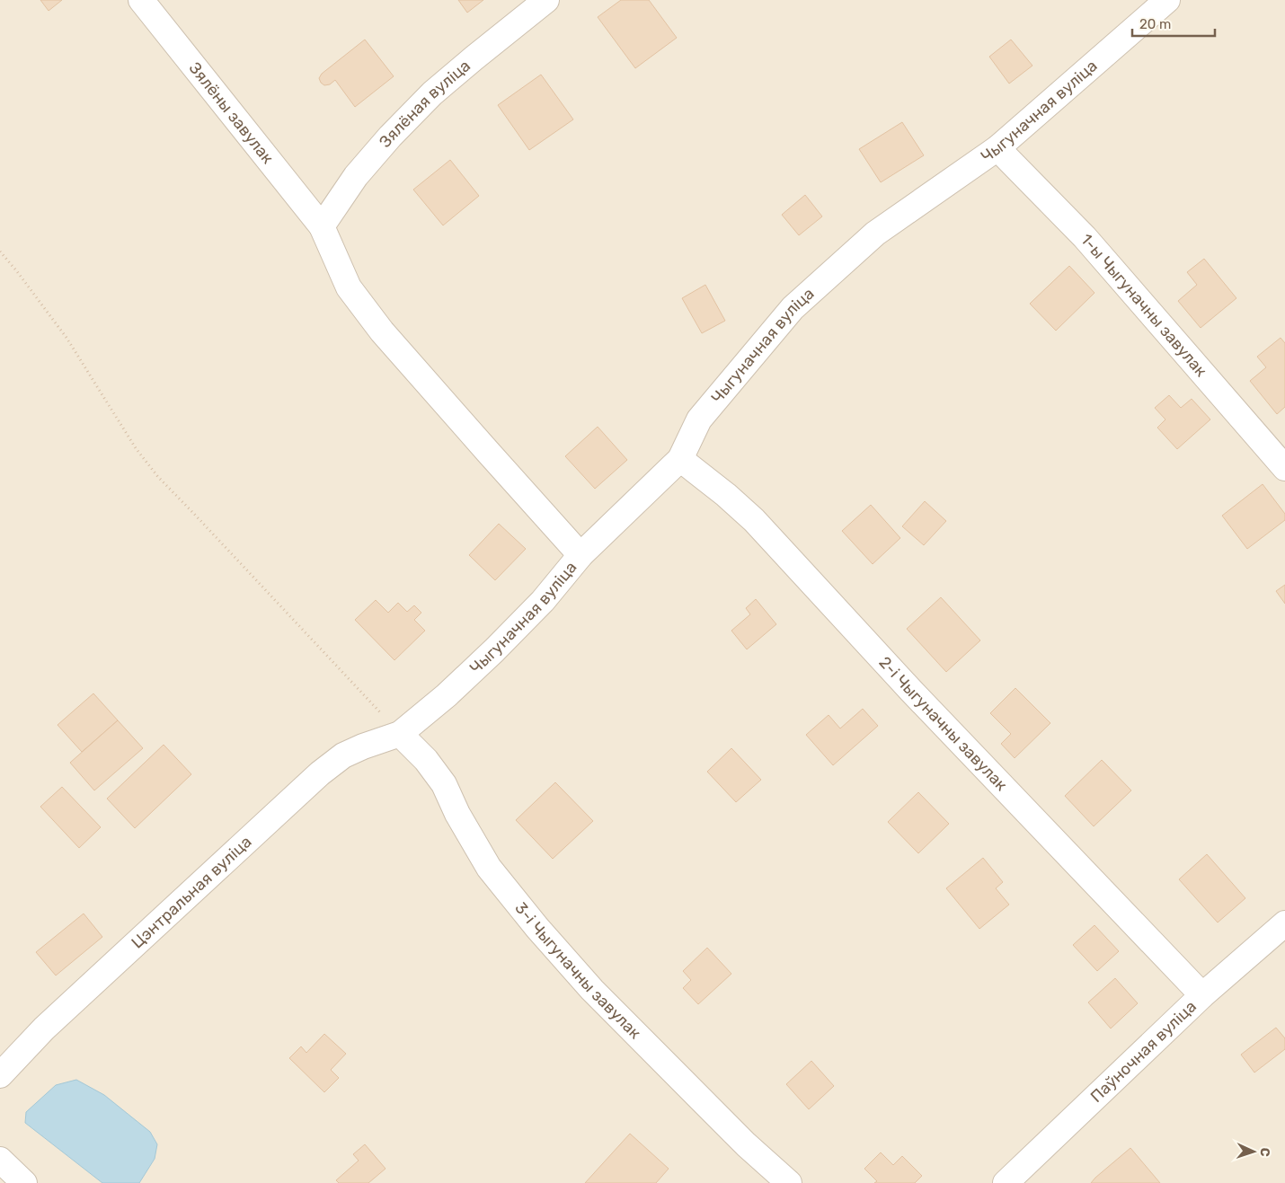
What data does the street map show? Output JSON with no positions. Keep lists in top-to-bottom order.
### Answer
{
  "streets": {
    "street": [
      "Зялёная вуліца",
      "Чыгуначная вуліца",
      "Зялёны завулак",
      "1-ы Чыгуначны завулак",
      "2-і Чыгуначны завулак",
      "Цэнтральная вуліца",
      "3-і Чыгуначны завулак",
      "Паўночная вуліца"
    ]
  },
  "crossings": [
    ["Зялёная вуліца", "Зялёны завулак"],
    ["Чыгуначная вуліца", "Зялёны завулак"],
    ["Чыгуначная вуліца", "1-ы Чыгуначны завулак"],
    ["Чыгуначная вуліца", "2-і Чыгуначны завулак"],
    ["Чыгуначная вуліца", "Цэнтральная вуліца"],
    ["Чыгуначная вуліца", "3-і Чыгуначны завулак"],
    ["2-і Чыгуначны завулак", "Паўночная вуліца"],
    ["Цэнтральная вуліца", "3-і Чыгуначны завулак"]
  ],
  "scale_bar": "20 m",
  "north": "right"
}
